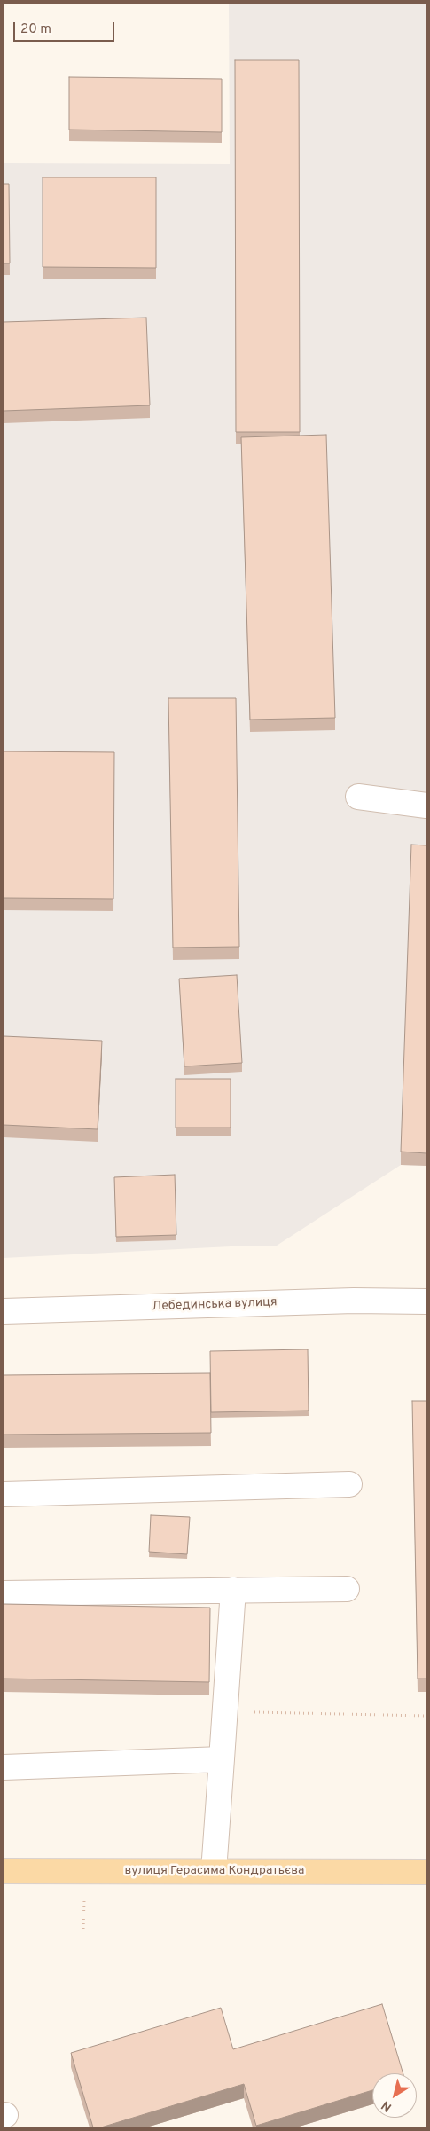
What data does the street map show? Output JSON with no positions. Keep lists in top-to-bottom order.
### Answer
{
  "streets": {
    "main road": ["вулиця Герасима Кондратьєва"],
    "street": ["Лебединська вулиця"]
  },
  "scale_bar": "20 m",
  "north": "bottom left"
}
